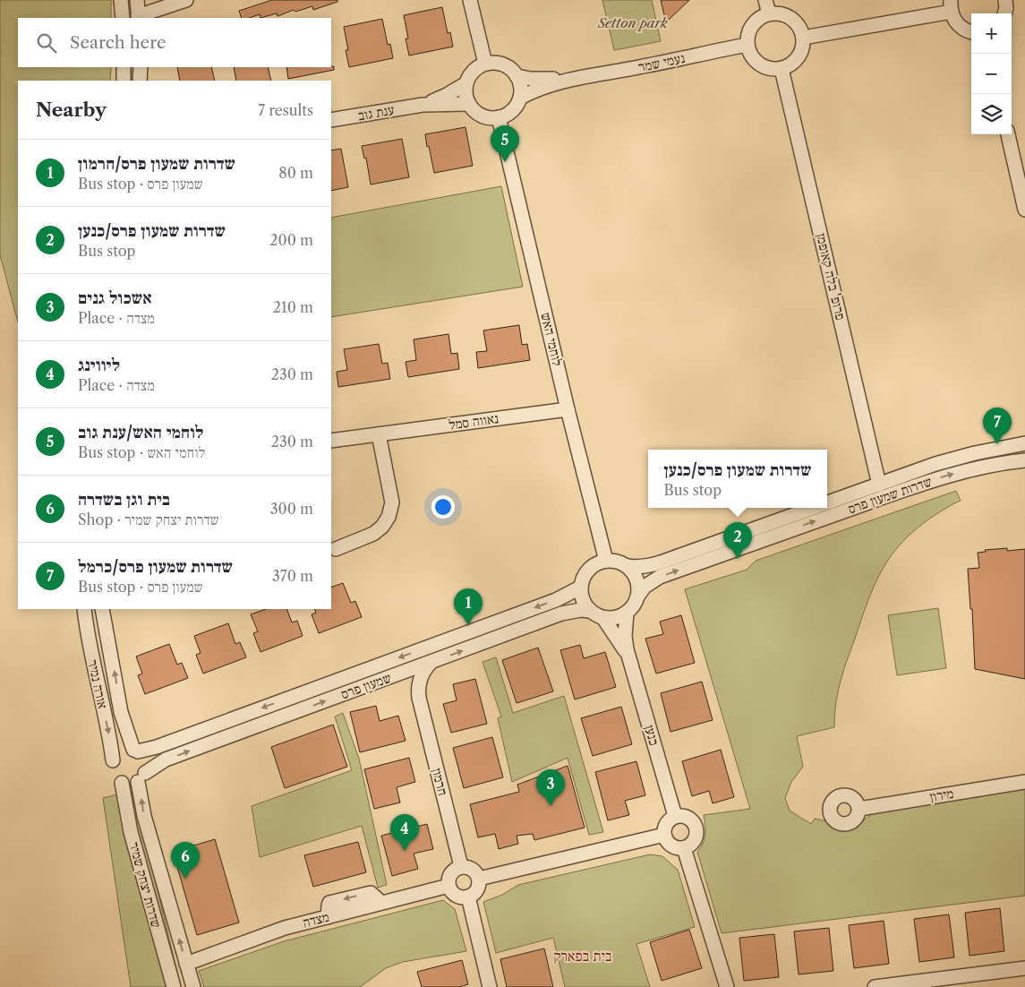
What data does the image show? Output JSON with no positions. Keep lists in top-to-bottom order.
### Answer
{
  "streets": {
    "street": [
      "נעמי שמר",
      "ענת גוב",
      "פרופ' בלה קאופמן",
      "לוחמי האש",
      "נאווה סמל",
      "שדרות שמעון פרס",
      "אורה נמיר",
      "שמעון פרס",
      "כנען",
      "חרמון",
      "מירון",
      "שדרות יצחק שמיר",
      "מצדה"
    ]
  },
  "crossings": [
    ["נעמי שמר", "ענת גוב"],
    ["נעמי שמר", "פרופ' בלה קאופמן"],
    ["נעמי שמר", "לוחמי האש"],
    ["ענת גוב", "לוחמי האש"],
    ["לוחמי האש", "נאווה סמל"],
    ["לוחמי האש", "שדרות שמעון פרס"],
    ["לוחמי האש", "שמעון פרס"],
    ["לוחמי האש", "כנען"],
    ["שדרות שמעון פרס", "שמעון פרס"],
    ["שדרות שמעון פרס", "כנען"],
    ["אורה נמיר", "שמעון פרס"],
    ["אורה נמיר", "שדרות יצחק שמיר"],
    ["שמעון פרס", "כנען"],
    ["שמעון פרס", "חרמון"],
    ["שמעון פרס", "שדרות יצחק שמיר"],
    ["חרמון", "מצדה"],
    ["שדרות יצחק שמיר", "מצדה"]
  ],
  "districts": ["בית בפארק"],
  "parks": ["Setton park"],
  "page": {
    "map_buttons": ["+", "−"],
    "search": "Search here",
    "heading": ["Nearby", "7 results"],
    "pins": [
      "5",
      "7",
      "2",
      "1",
      "3",
      "4",
      "6"
    ],
    "list": [
      {
        "mark": "1",
        "name": "שדרות שמעון פרס/חרמון",
        "note": "Bus stop · שמעון פרס",
        "value": "80 m"
      },
      {
        "mark": "2",
        "name": "שדרות שמעון פרס/כנען",
        "note": "Bus stop",
        "value": "200 m"
      },
      {
        "mark": "3",
        "name": "אשכול גנים",
        "note": "Place · מצדה",
        "value": "210 m"
      },
      {
        "mark": "4",
        "name": "ליווינג",
        "note": "Place · מצדה",
        "value": "230 m"
      },
      {
        "mark": "5",
        "name": "לוחמי האש/ענת גוב",
        "note": "Bus stop · לוחמי האש",
        "value": "230 m"
      },
      {
        "mark": "6",
        "name": "בית וגן בשדרה",
        "note": "Shop · שדרות יצחק שמיר",
        "value": "300 m"
      },
      {
        "mark": "7",
        "name": "שדרות שמעון פרס/כרמל",
        "note": "Bus stop · שמעון פרס",
        "value": "370 m"
      }
    ],
    "popup": ["שדרות שמעון פרס/כנען", "Bus stop"]
  }
}
